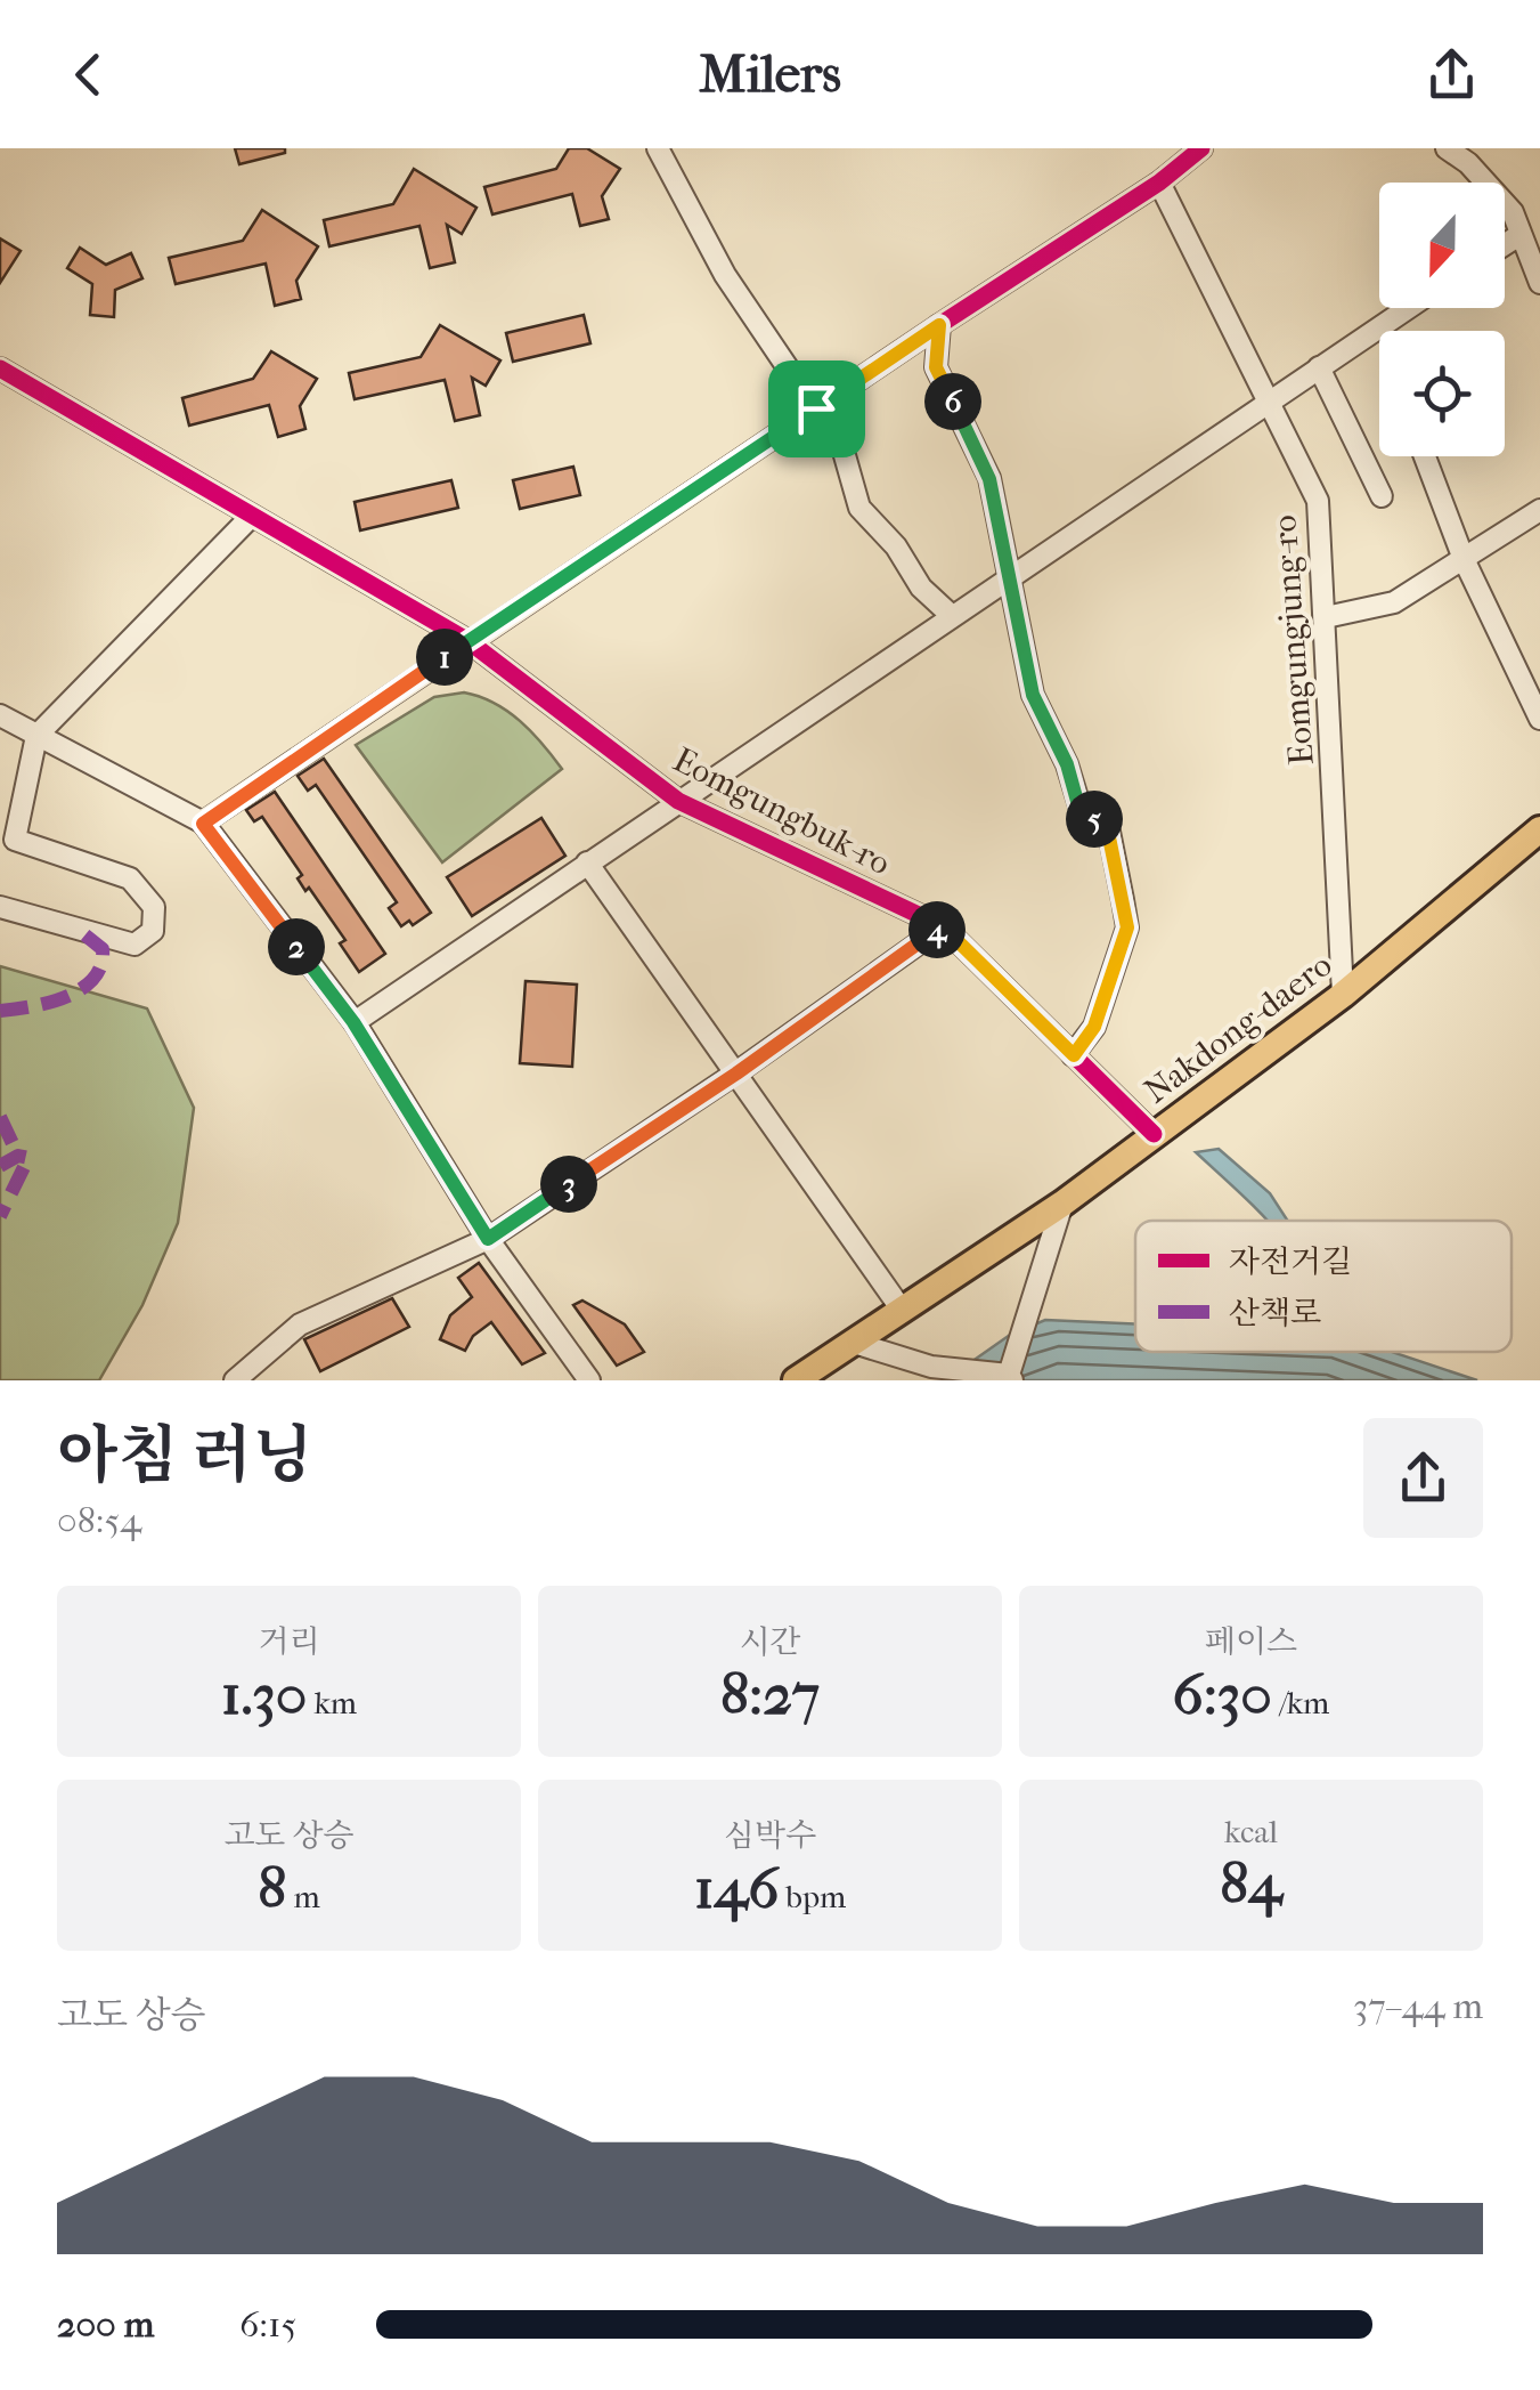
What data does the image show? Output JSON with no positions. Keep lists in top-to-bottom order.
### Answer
{
  "streets": {
    "main road": ["Nakdong-daero"],
    "street": ["Eomgungjung-ro", "Eomgungbuk-ro"]
  },
  "crossings": [
    ["Eomgungjung-ro", "Nakdong-daero"],
    ["Eomgungbuk-ro", "Nakdong-daero"]
  ],
  "legend": ["자전거길", "산책로"],
  "north": "bottom",
  "page": {
    "header": "Milers",
    "pins": [
      "6",
      "1",
      "5",
      "4",
      "2",
      "3"
    ],
    "heading": ["아침 러닝", "08:54"],
    "stats": [
      ["거리", "1.30 km"],
      ["시간", "8:27"],
      ["페이스", "6:30 /km"],
      ["고도 상승", "8 m"],
      ["심박수", "146 bpm"],
      ["kcal", "84"]
    ],
    "chart": ["고도 상승", "37–44 m"],
    "list": [
      {
        "name": "200 m",
        "note": "6:15"
      }
    ]
  }
}
